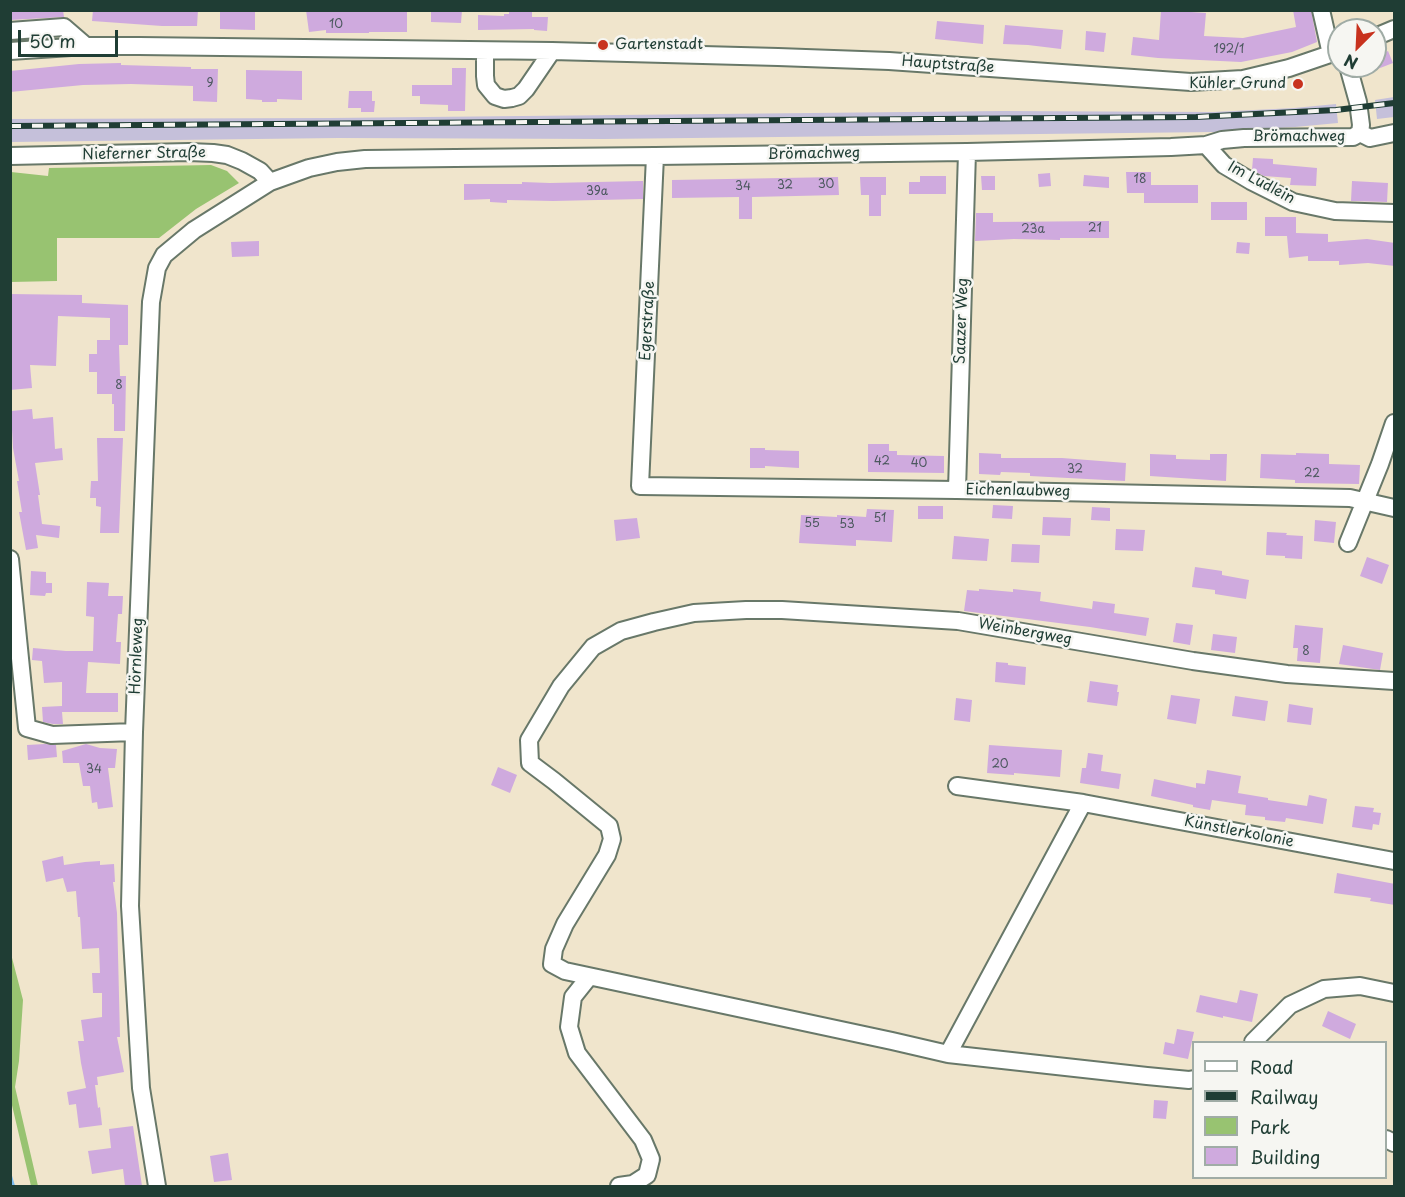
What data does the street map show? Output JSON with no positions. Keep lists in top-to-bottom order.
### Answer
{
  "streets": {
    "street": [
      "Hauptstraße",
      "Brömachweg",
      "Nieferner Straße",
      "Im Ludlein",
      "Egerstraße",
      "Saazer Weg",
      "Eichenlaubweg",
      "Weinbergweg",
      "Hörnleweg",
      "Künstlerkolonie"
    ]
  },
  "crossings": [
    ["Brömachweg", "Nieferner Straße"],
    ["Brömachweg", "Im Ludlein"],
    ["Brömachweg", "Egerstraße"],
    ["Brömachweg", "Saazer Weg"],
    ["Brömachweg", "Hörnleweg"],
    ["Nieferner Straße", "Hörnleweg"],
    ["Egerstraße", "Eichenlaubweg"],
    ["Saazer Weg", "Eichenlaubweg"]
  ],
  "places": ["Gartenstadt", "Kühler Grund"],
  "house_numbers": [
    "10",
    "192/1",
    "9",
    "18",
    "30",
    "32",
    "34",
    "39a",
    "21",
    "23a",
    "8",
    "42",
    "40",
    "32",
    "22",
    "51",
    "55",
    "53",
    "8",
    "20",
    "34"
  ],
  "legend": [
    "Road",
    "Railway",
    "Park",
    "Building"
  ],
  "scale_bar": "50 m",
  "north": "bottom left"
}
